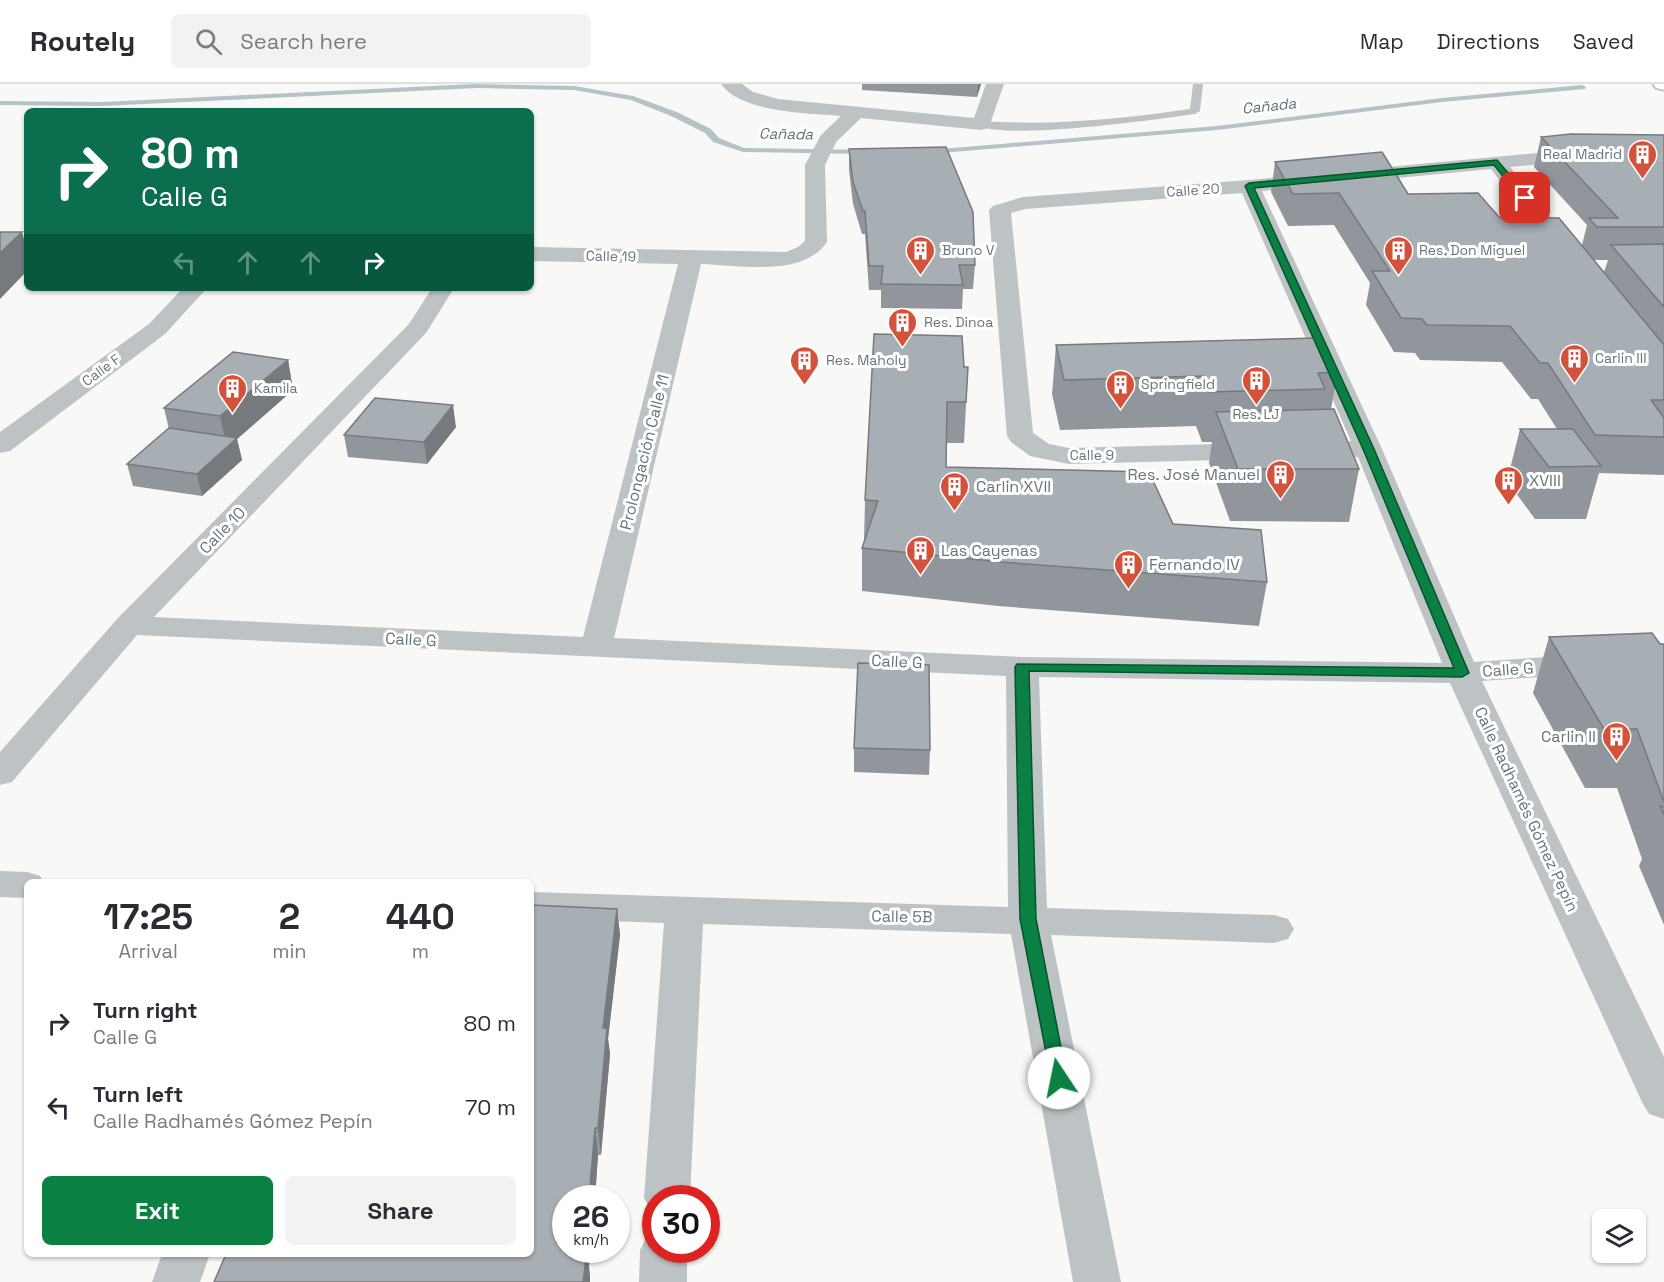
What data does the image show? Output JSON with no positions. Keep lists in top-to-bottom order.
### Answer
{
  "streets": {
    "street": [
      "Calle 20",
      "Calle 19",
      "Calle F",
      "Prolongación Calle 11",
      "Calle 9",
      "Calle 10",
      "Calle G",
      "Calle Radhamés Gómez Pepín",
      "Calle 5B"
    ]
  },
  "crossings": [
    ["Calle 20", "Calle 9"],
    ["Calle 20", "Calle Radhamés Gómez Pepín"],
    ["Calle 19", "Prolongación Calle 11"],
    ["Prolongación Calle 11", "Calle G"],
    ["Calle 9", "Calle Radhamés Gómez Pepín"],
    ["Calle 10", "Calle G"],
    ["Calle G", "Calle Radhamés Gómez Pepín"]
  ],
  "water": ["Cañada"],
  "places": {
    "building": [
      "Real Madrid",
      "Bruno V",
      "Res. Don Miguel",
      "Res. Dinoa",
      "Carlin III",
      "Res. Maholy",
      "Res. LJ",
      "Springfield",
      "Kamila",
      "Res. José Manuel",
      "XVIII",
      "Carlin XVII",
      "Las Cayenas",
      "Fernando IV",
      "Carlin II"
    ]
  },
  "page": {
    "header": "Routely",
    "search": "Search here",
    "nav": ["Map", "Directions", "Saved"],
    "turn": ["80 m", "Calle G"],
    "eta": [
      "17:25",
      "Arrival",
      "2",
      "min",
      "440",
      "m"
    ],
    "list": [
      {
        "name": "Turn right",
        "note": "Calle G",
        "value": "80 m"
      },
      {
        "name": "Turn left",
        "note": "Calle Radhamés Gómez Pepín",
        "value": "70 m"
      }
    ],
    "buttons": ["Exit", "Share"],
    "speed": "26 km/h",
    "limit": "30"
  }
}
